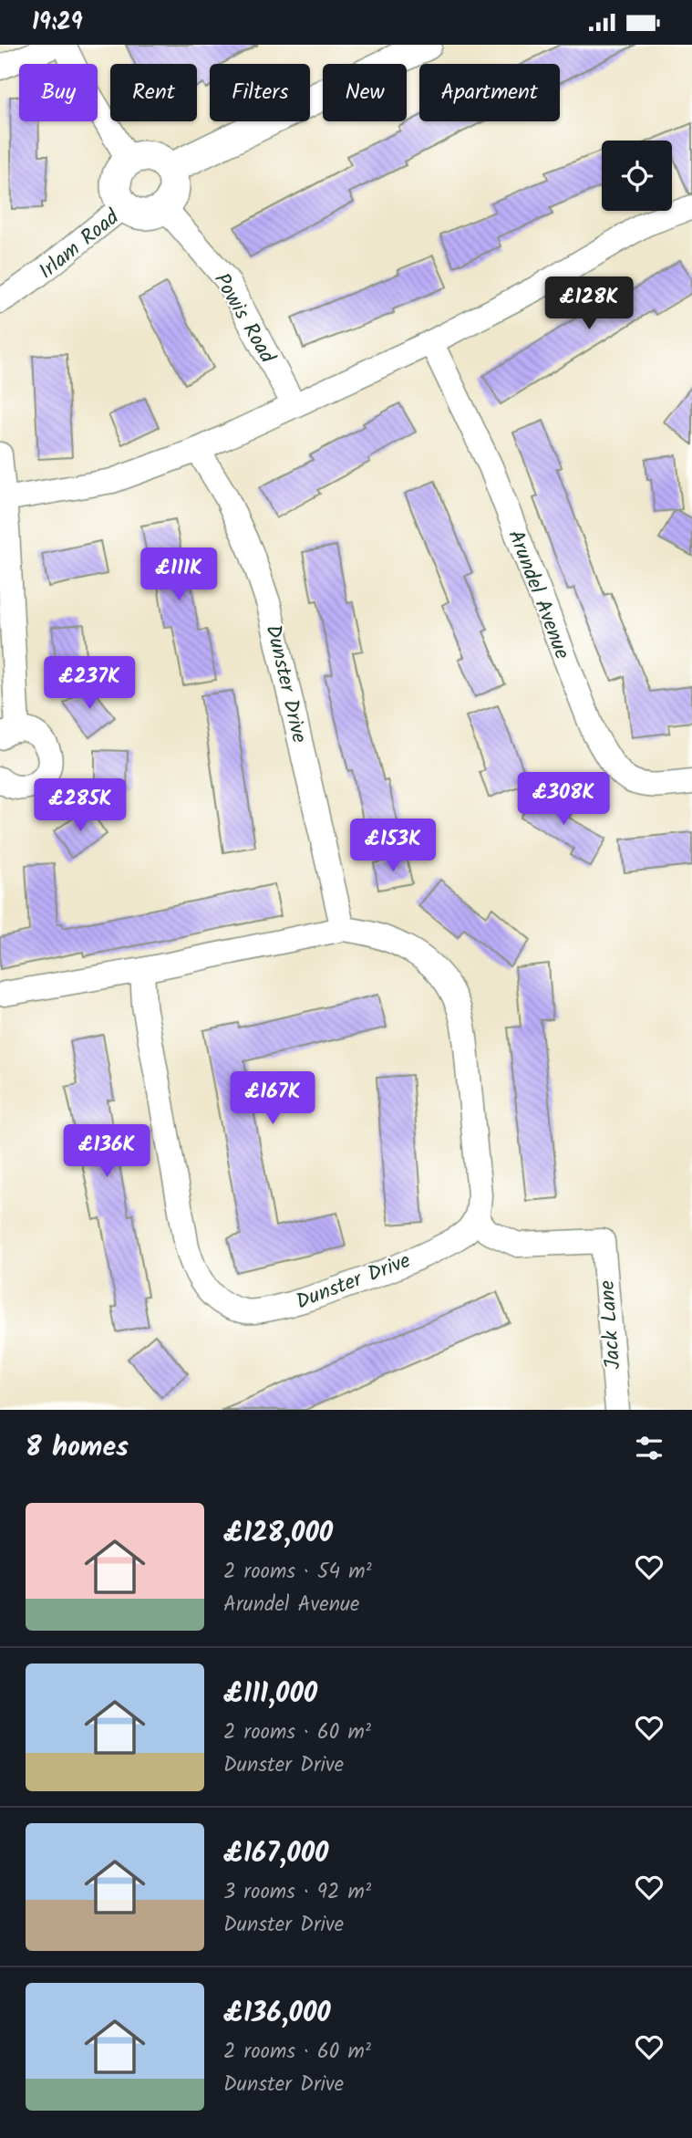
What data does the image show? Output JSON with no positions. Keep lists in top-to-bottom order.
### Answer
{
  "streets": {
    "street": [
      "Irlam Road",
      "Powis Road",
      "Arundel Avenue",
      "Dunster Drive",
      "Jack Lane"
    ]
  },
  "crossings": [
    ["Irlam Road", "Powis Road"],
    ["Dunster Drive", "Jack Lane"]
  ],
  "page": {
    "status": "19:29",
    "chip": [
      "Buy",
      "Rent",
      "Filters",
      "New",
      "Apartment"
    ],
    "price": [
      "£128K",
      "£111K",
      "£237K",
      "£308K",
      "£285K",
      "£153K",
      "£167K",
      "£136K"
    ],
    "heading": "8 homes",
    "list": [
      {
        "name": "£128,000",
        "note": "2 rooms · 54 m² · Arundel Avenue"
      },
      {
        "name": "£111,000",
        "note": "2 rooms · 60 m² · Dunster Drive"
      },
      {
        "name": "£167,000",
        "note": "3 rooms · 92 m² · Dunster Drive"
      },
      {
        "name": "£136,000",
        "note": "2 rooms · 60 m² · Dunster Drive"
      }
    ]
  }
}
